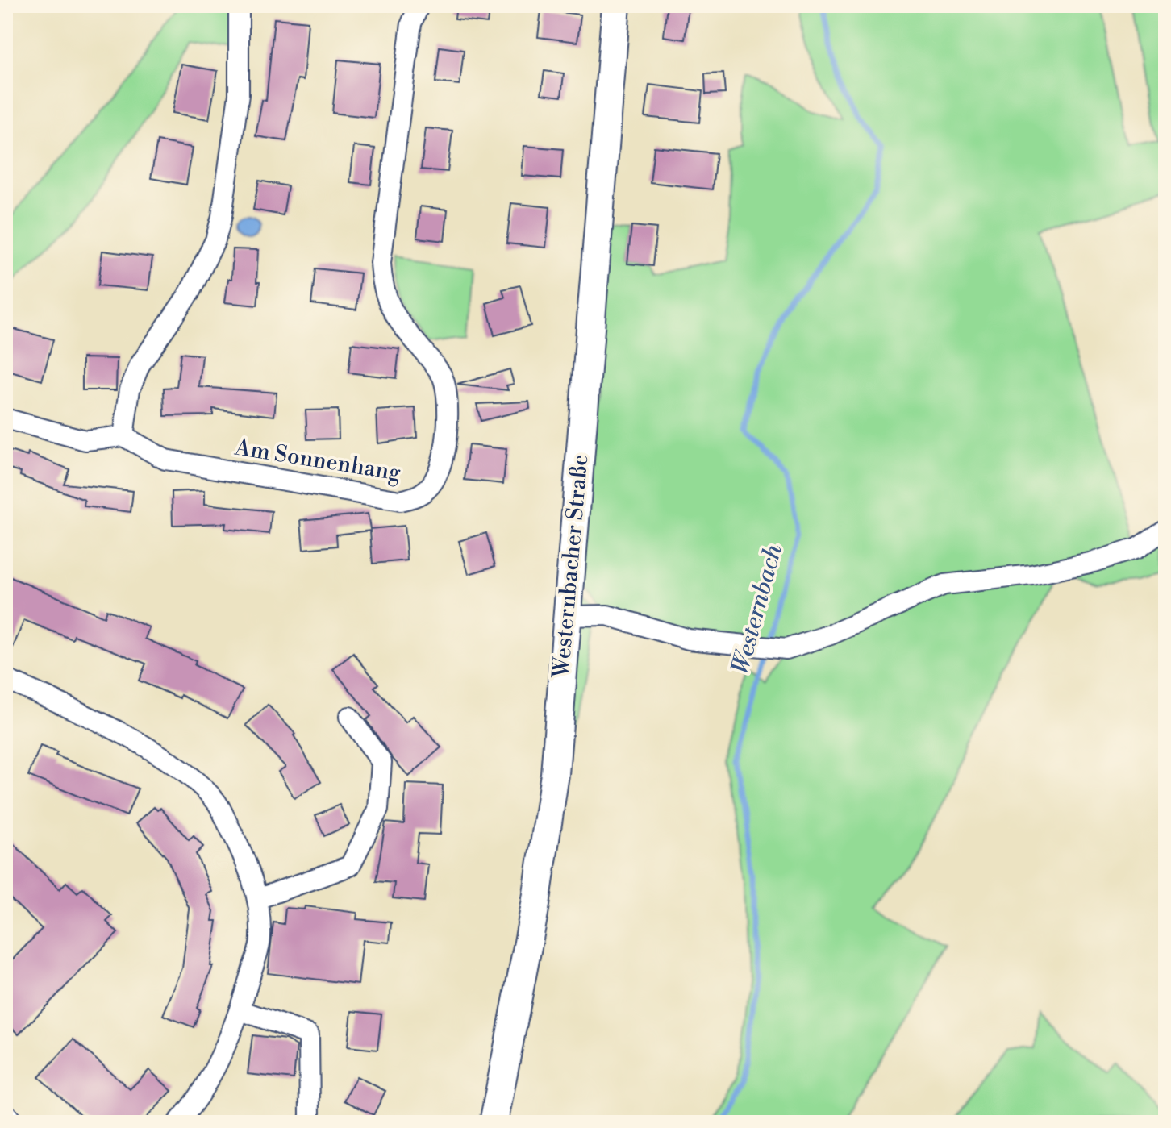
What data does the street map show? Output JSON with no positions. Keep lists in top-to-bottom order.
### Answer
{
  "streets": {
    "street": ["Am Sonnenhang", "Westernbacher Straße"]
  },
  "water": ["Westernbach"]
}
